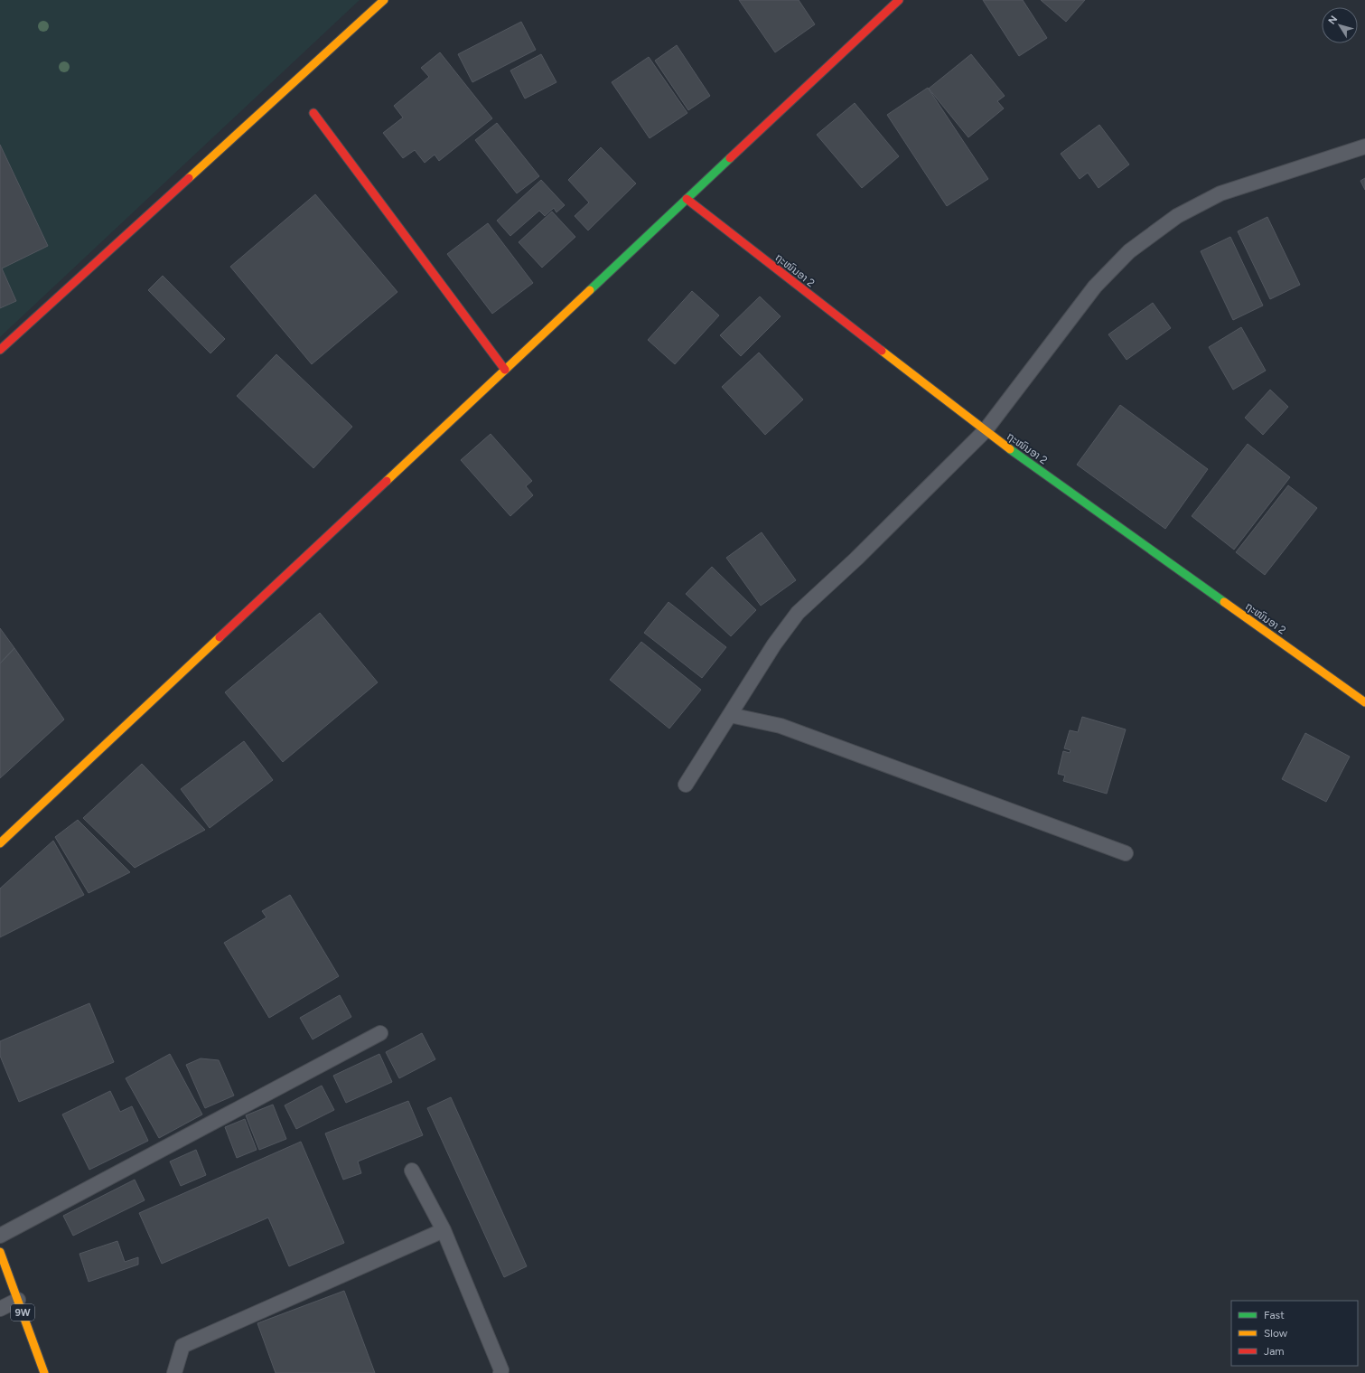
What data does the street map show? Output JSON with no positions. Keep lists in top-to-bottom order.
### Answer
{
  "streets": {
    "street": ["ຖະໜົນອາ 2", "9W"]
  },
  "legend": ["Fast", "Slow", "Jam"],
  "north": "top left"
}
